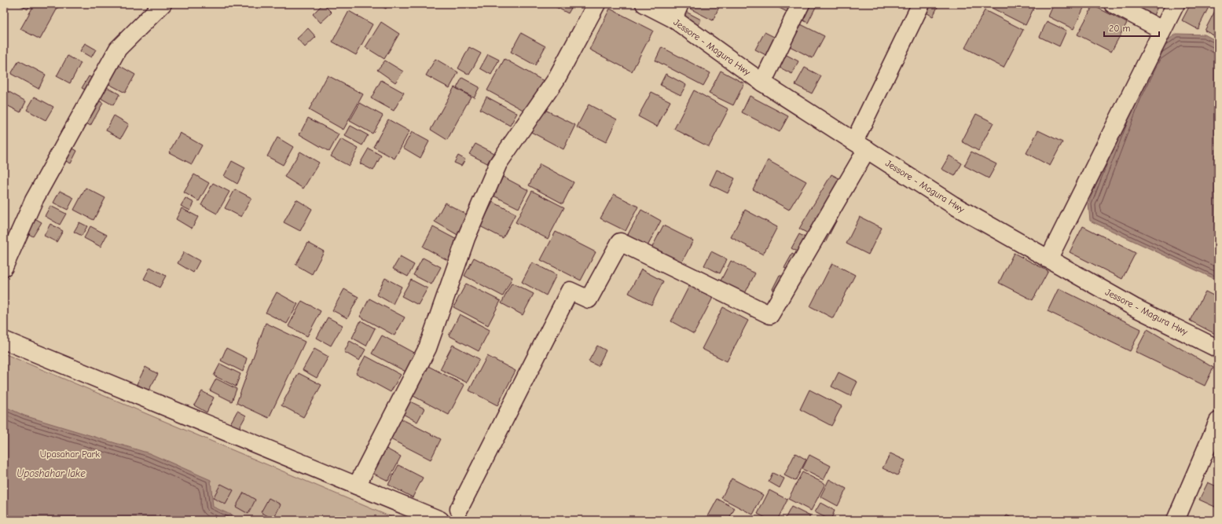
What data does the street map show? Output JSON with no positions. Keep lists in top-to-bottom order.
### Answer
{
  "streets": {
    "main road": ["Jessore - Magura Hwy"]
  },
  "water": ["Uposhahar lake"],
  "parks": ["Upasahar Park"],
  "scale_bar": "20 m"
}
